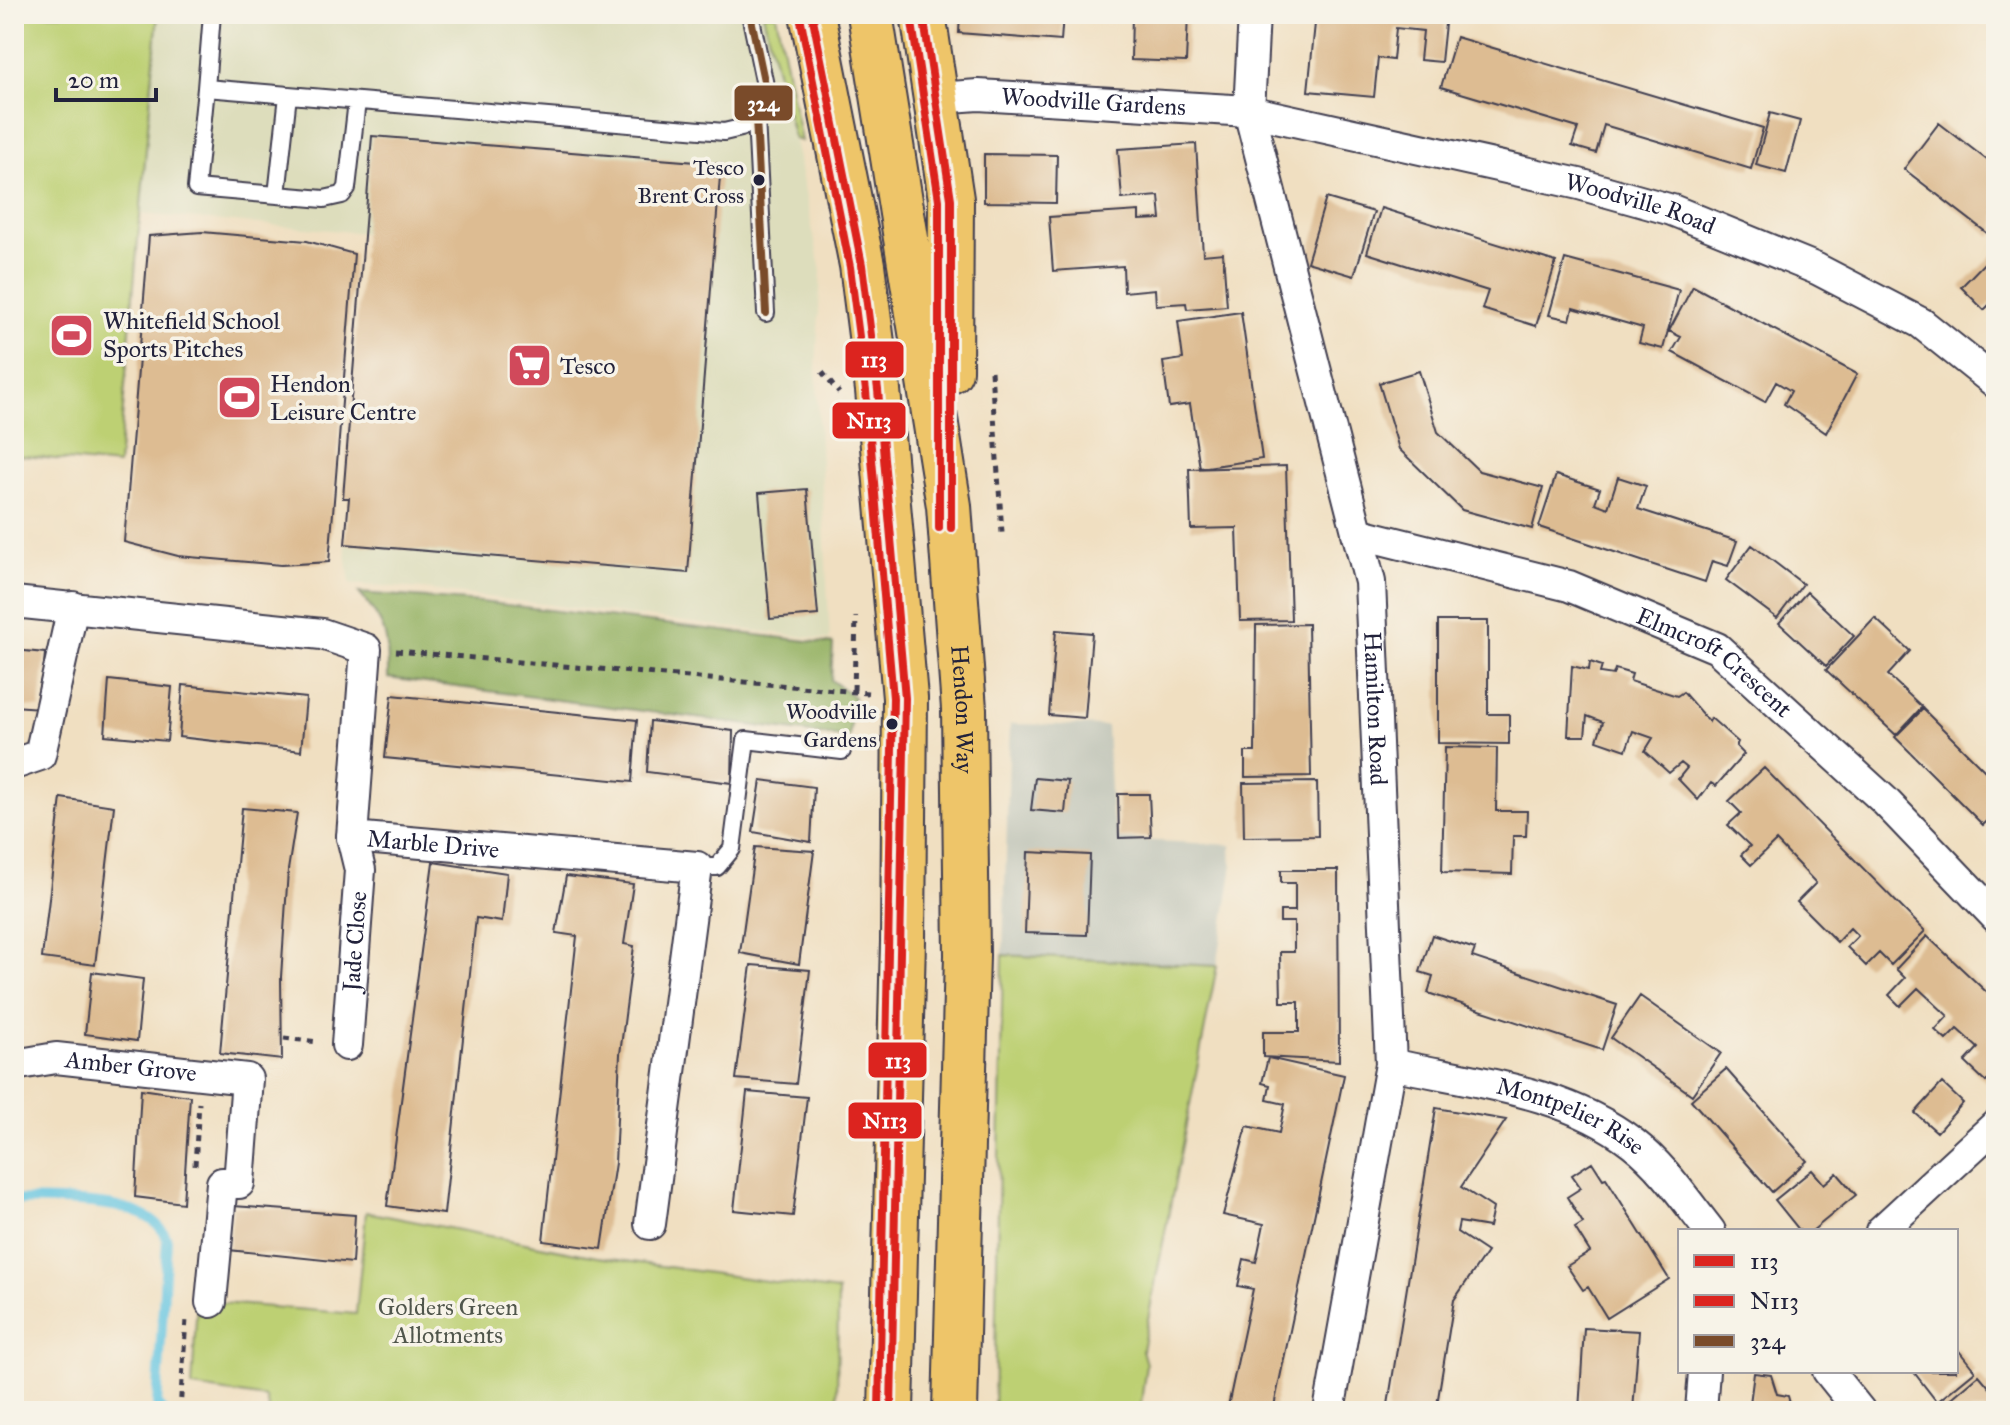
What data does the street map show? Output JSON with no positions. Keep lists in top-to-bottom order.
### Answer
{
  "streets": {
    "highway": ["Hendon Way"],
    "street": [
      "Woodville Gardens",
      "Woodville Road",
      "Elmcroft Crescent",
      "Hamilton Road",
      "Marble Drive",
      "Jade Close",
      "Amber Grove",
      "Montpelier Rise"
    ]
  },
  "crossings": [
    ["Woodville Gardens", "Woodville Road"],
    ["Woodville Gardens", "Hamilton Road"],
    ["Woodville Road", "Hamilton Road"],
    ["Elmcroft Crescent", "Hamilton Road"],
    ["Hamilton Road", "Montpelier Rise"],
    ["Marble Drive", "Jade Close"]
  ],
  "parks": ["Golders Green Allotments"],
  "places": {
    "other": ["Tesco Brent Cross", "Woodville Gardens"],
    "sports": ["Whitefield School Sports Pitches", "Hendon Leisure Centre"],
    "supermarket": ["Tesco"]
  },
  "lines": ["transit line 113", "transit line 324", "transit line N113"],
  "legend": ["113", "N113", "324"],
  "scale_bar": "20 m"
}
